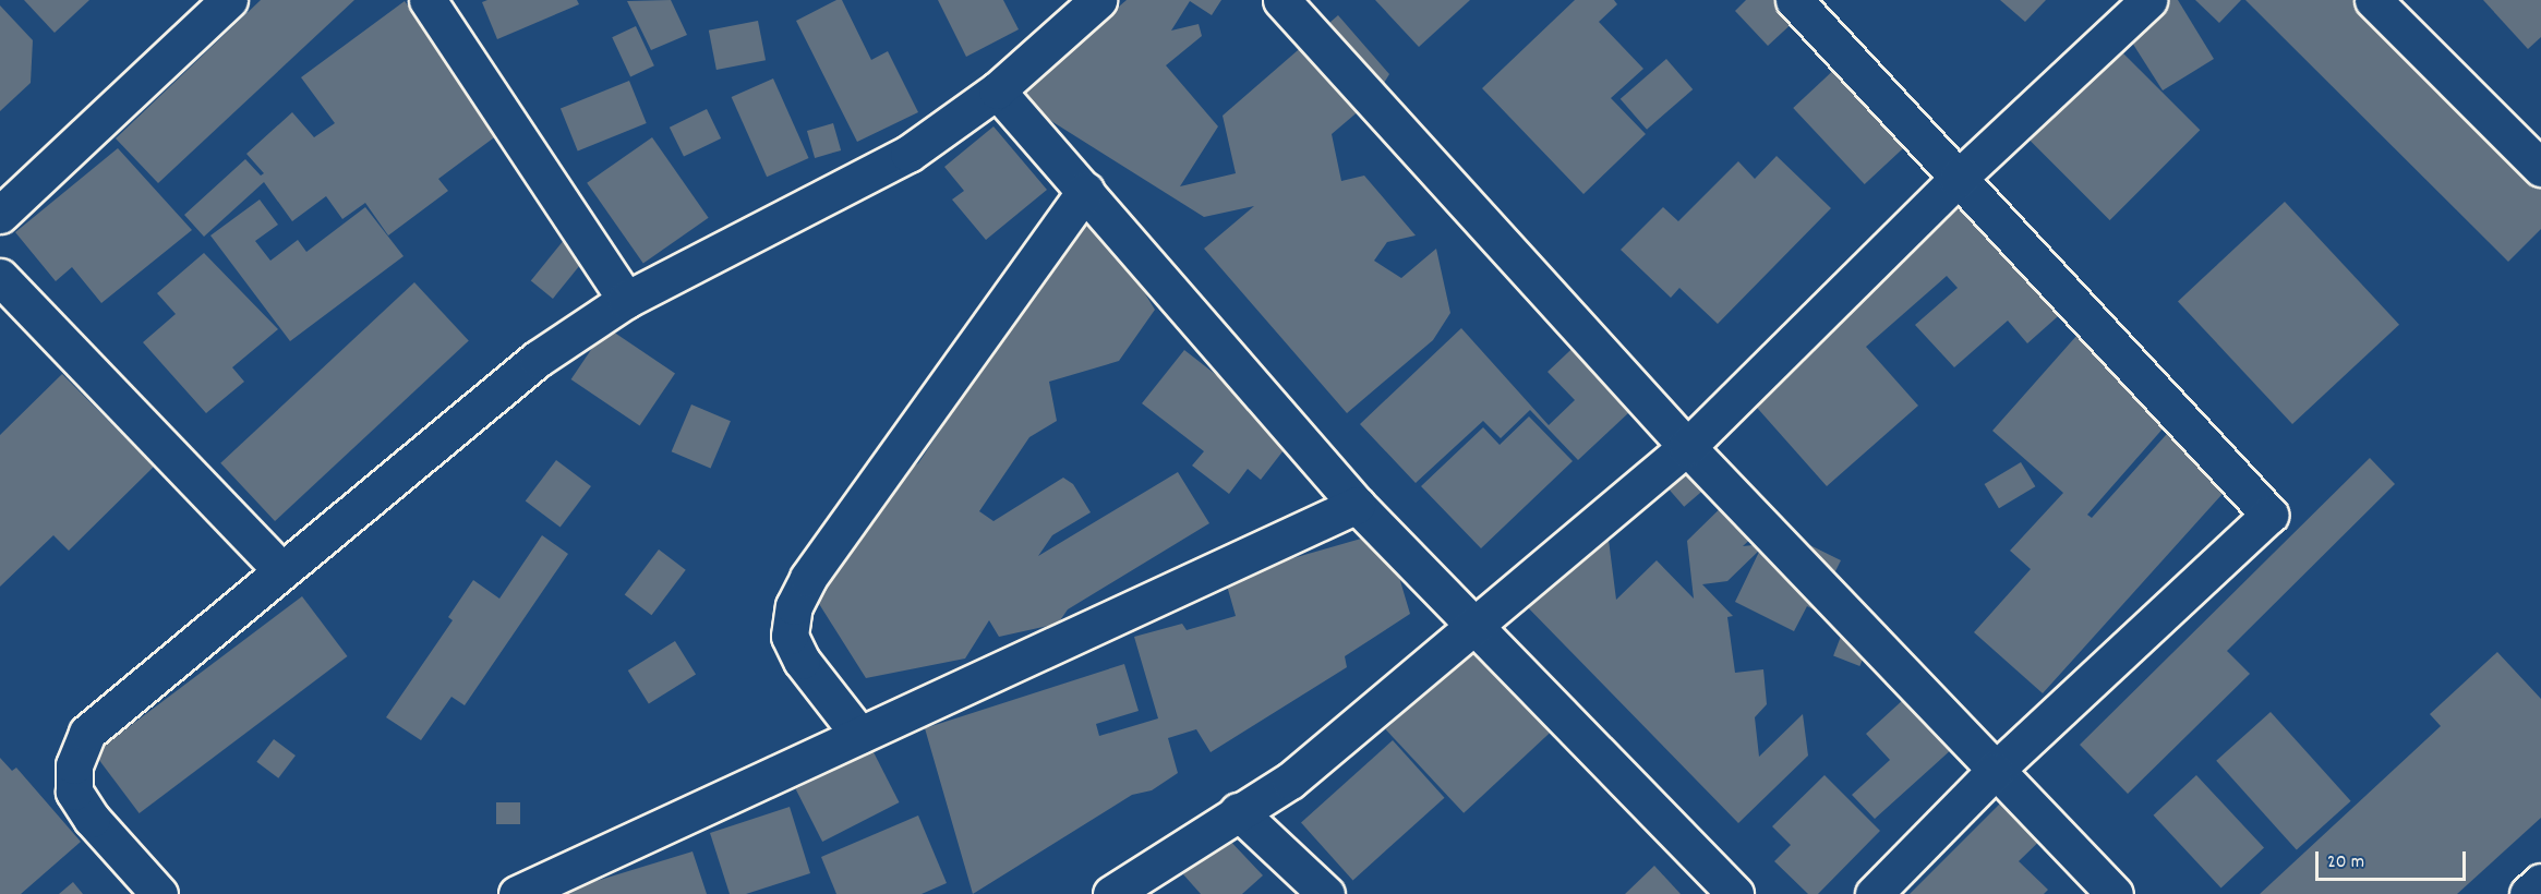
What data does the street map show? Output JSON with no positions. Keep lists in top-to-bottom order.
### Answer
{
  "scale_bar": "20 m"
}
